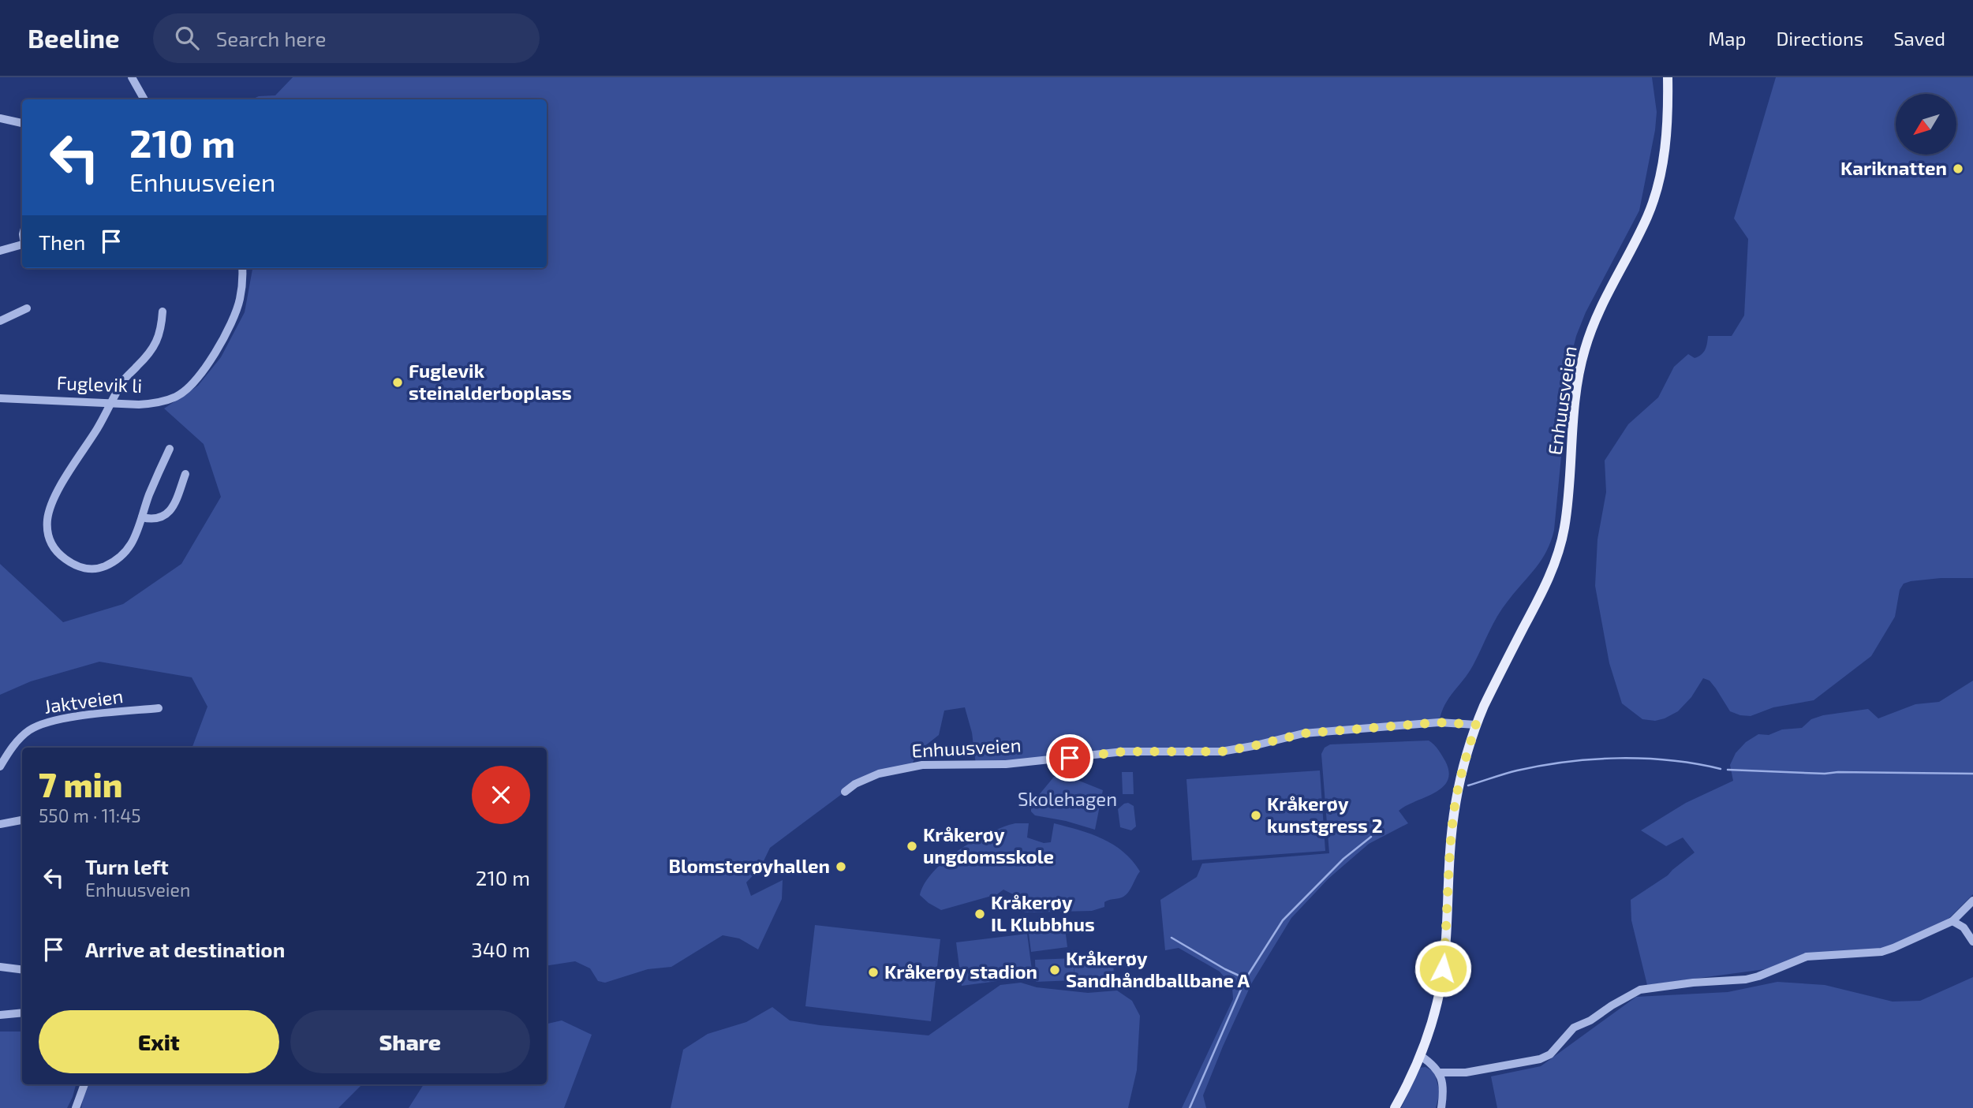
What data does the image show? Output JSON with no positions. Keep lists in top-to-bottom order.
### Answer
{
  "streets": {
    "main road": ["Enhuusveien"],
    "street": ["Fuglevik li", "Jaktveien"]
  },
  "parks": ["Skolehagen"],
  "places": [
    "Kariknatten",
    "Fuglevik steinalderboplass",
    "Kråkerøy kunstgress 2",
    "Kråkerøy ungdomsskole",
    "Blomsterøyhallen",
    "Kråkerøy IL Klubbhus",
    "Kråkerøy Sandhåndballbane A",
    "Kråkerøy stadion"
  ],
  "north": "bottom left",
  "page": {
    "header": "Beeline",
    "search": "Search here",
    "nav": ["Map", "Directions", "Saved"],
    "turn": ["210 m", "Enhuusveien"],
    "then": "Then",
    "heading": ["7 min", "550 m · 11:45"],
    "list": [
      {
        "name": "Turn left",
        "note": "Enhuusveien",
        "value": "210 m"
      },
      {
        "name": "Arrive at destination",
        "value": "340 m"
      }
    ],
    "buttons": ["Exit", "Share"]
  }
}
